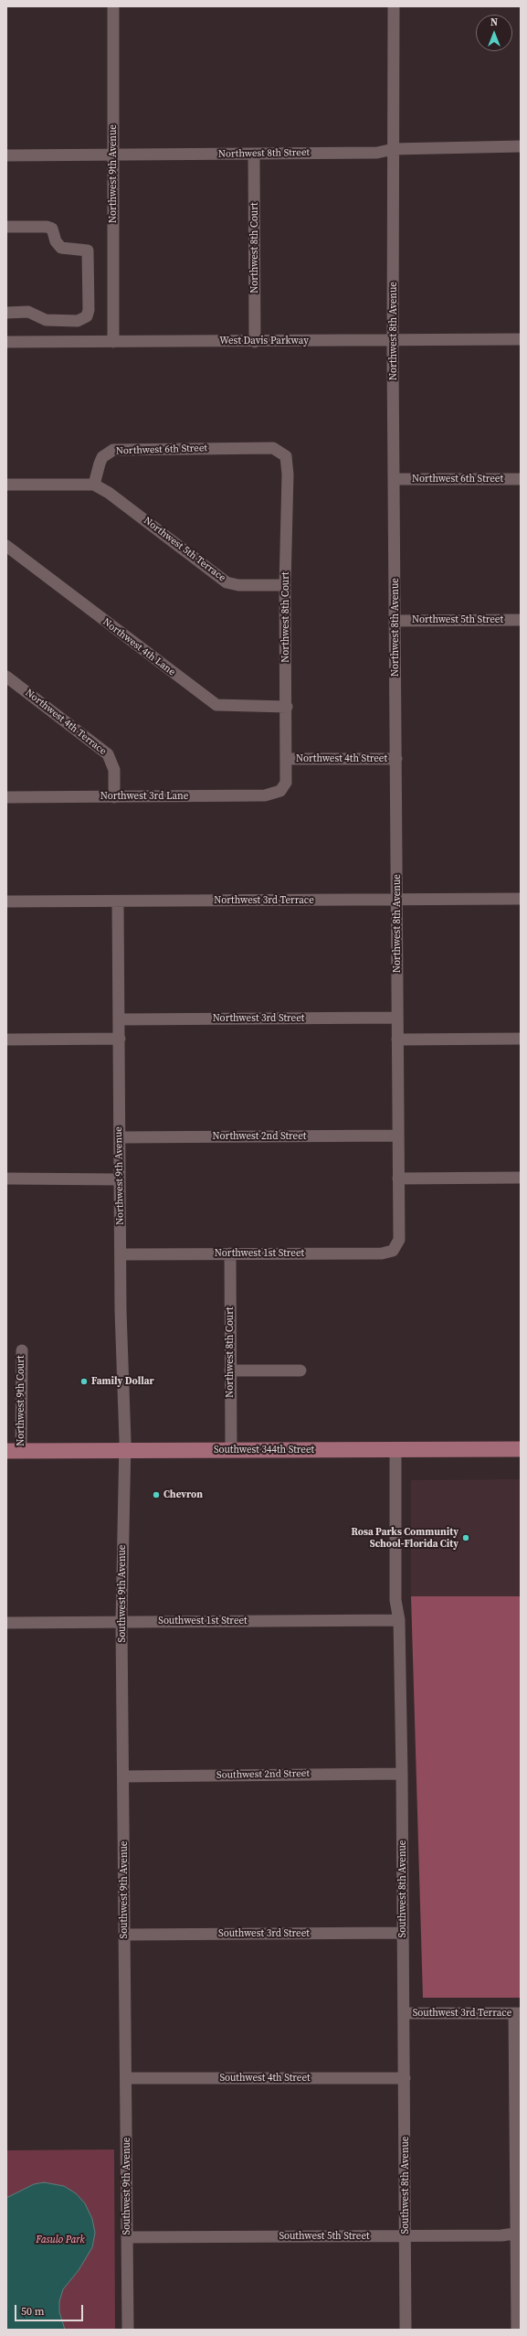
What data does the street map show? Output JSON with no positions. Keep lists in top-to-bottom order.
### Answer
{
  "streets": {
    "main road": ["Southwest 344th Street"],
    "street": [
      "Northwest 8th Street",
      "Northwest 9th Avenue",
      "Northwest 8th Court",
      "Northwest 8th Avenue",
      "West Davis Parkway",
      "Northwest 6th Street",
      "Northwest 5th Terrace",
      "Northwest 5th Street",
      "Northwest 4th Lane",
      "Northwest 4th Terrace",
      "Northwest 4th Street",
      "Northwest 3rd Lane",
      "Northwest 3rd Terrace",
      "Northwest 3rd Street",
      "Northwest 2nd Street",
      "Northwest 1st Street",
      "Northwest 9th Court",
      "Southwest 9th Avenue",
      "Southwest 1st Street",
      "Southwest 2nd Street",
      "Southwest 8th Avenue",
      "Southwest 3rd Street",
      "Southwest 3rd Terrace",
      "Southwest 4th Street",
      "Southwest 5th Street"
    ]
  },
  "crossings": [
    ["Northwest 8th Street", "Northwest 9th Avenue"],
    ["Northwest 8th Street", "Northwest 8th Court"],
    ["Northwest 8th Street", "Northwest 8th Avenue"],
    ["Northwest 9th Avenue", "West Davis Parkway"],
    ["Northwest 9th Avenue", "Northwest 3rd Terrace"],
    ["Northwest 9th Avenue", "Northwest 3rd Street"],
    ["Northwest 9th Avenue", "Northwest 2nd Street"],
    ["Northwest 9th Avenue", "Northwest 1st Street"],
    ["Northwest 9th Avenue", "Southwest 344th Street"],
    ["Northwest 9th Avenue", "Southwest 9th Avenue"],
    ["Northwest 8th Court", "West Davis Parkway"],
    ["Northwest 8th Court", "Northwest 6th Street"],
    ["Northwest 8th Court", "Northwest 5th Terrace"],
    ["Northwest 8th Court", "Northwest 4th Lane"],
    ["Northwest 8th Court", "Northwest 4th Street"],
    ["Northwest 8th Court", "Northwest 3rd Lane"],
    ["Northwest 8th Court", "Northwest 1st Street"],
    ["Northwest 8th Court", "Southwest 344th Street"],
    ["Northwest 8th Avenue", "West Davis Parkway"],
    ["Northwest 8th Avenue", "Northwest 6th Street"],
    ["Northwest 8th Avenue", "Northwest 5th Street"],
    ["Northwest 8th Avenue", "Northwest 4th Street"],
    ["Northwest 8th Avenue", "Northwest 3rd Terrace"],
    ["Northwest 8th Avenue", "Northwest 3rd Street"],
    ["Northwest 8th Avenue", "Northwest 2nd Street"],
    ["Northwest 8th Avenue", "Northwest 1st Street"],
    ["Northwest 6th Street", "Northwest 5th Terrace"],
    ["Northwest 4th Terrace", "Northwest 3rd Lane"],
    ["Northwest 9th Court", "Southwest 344th Street"],
    ["Southwest 344th Street", "Southwest 9th Avenue"],
    ["Southwest 344th Street", "Southwest 8th Avenue"],
    ["Southwest 9th Avenue", "Southwest 1st Street"],
    ["Southwest 9th Avenue", "Southwest 2nd Street"],
    ["Southwest 9th Avenue", "Southwest 3rd Street"],
    ["Southwest 9th Avenue", "Southwest 4th Street"],
    ["Southwest 9th Avenue", "Southwest 5th Street"],
    ["Southwest 1st Street", "Southwest 8th Avenue"],
    ["Southwest 2nd Street", "Southwest 8th Avenue"],
    ["Southwest 8th Avenue", "Southwest 3rd Street"],
    ["Southwest 8th Avenue", "Southwest 3rd Terrace"],
    ["Southwest 8th Avenue", "Southwest 4th Street"],
    ["Southwest 8th Avenue", "Southwest 5th Street"]
  ],
  "parks": ["Fasulo Park"],
  "places": ["Family Dollar", "Chevron", "Rosa Parks Community School-Florida City"],
  "scale_bar": "50 m",
  "north": "top"
}
